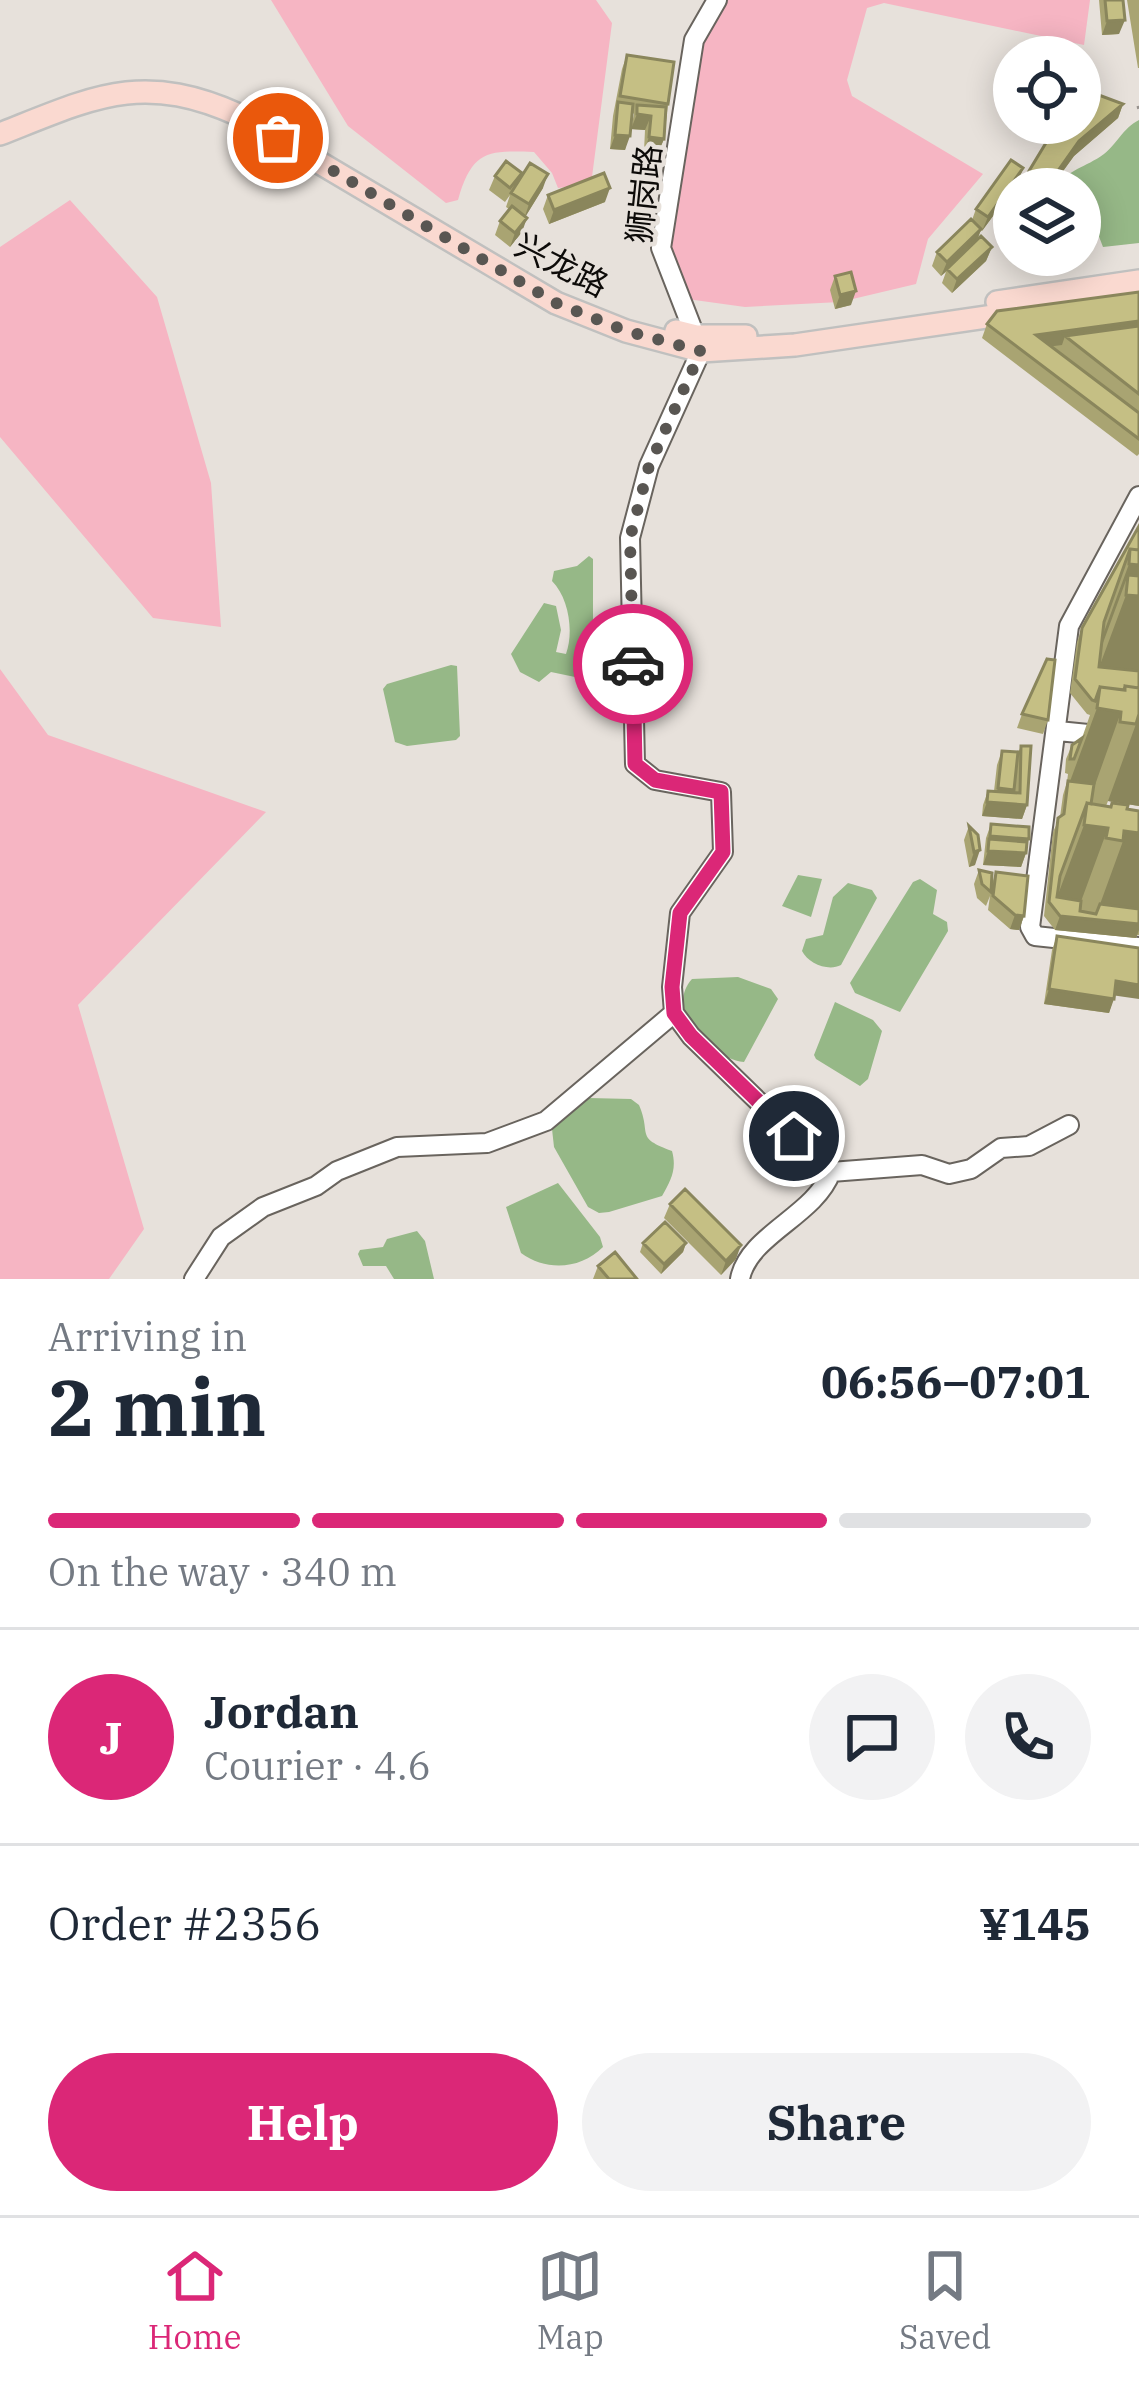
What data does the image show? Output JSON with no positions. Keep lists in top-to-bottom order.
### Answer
{
  "streets": {
    "main road": ["兴龙路"],
    "street": ["狮岗路"]
  },
  "crossings": [
    ["狮岗路", "兴龙路"]
  ],
  "page": {
    "heading": ["2 min", "Arriving in", "06:56–07:01"],
    "panel": [
      "Jordan",
      "Courier · 4.6",
      "Order #2356",
      "¥145"
    ],
    "bar": "On the way · 340 m",
    "round": "J",
    "buttons": ["Help", "Share"],
    "tabs": ["Home", "Map", "Saved"]
  }
}
